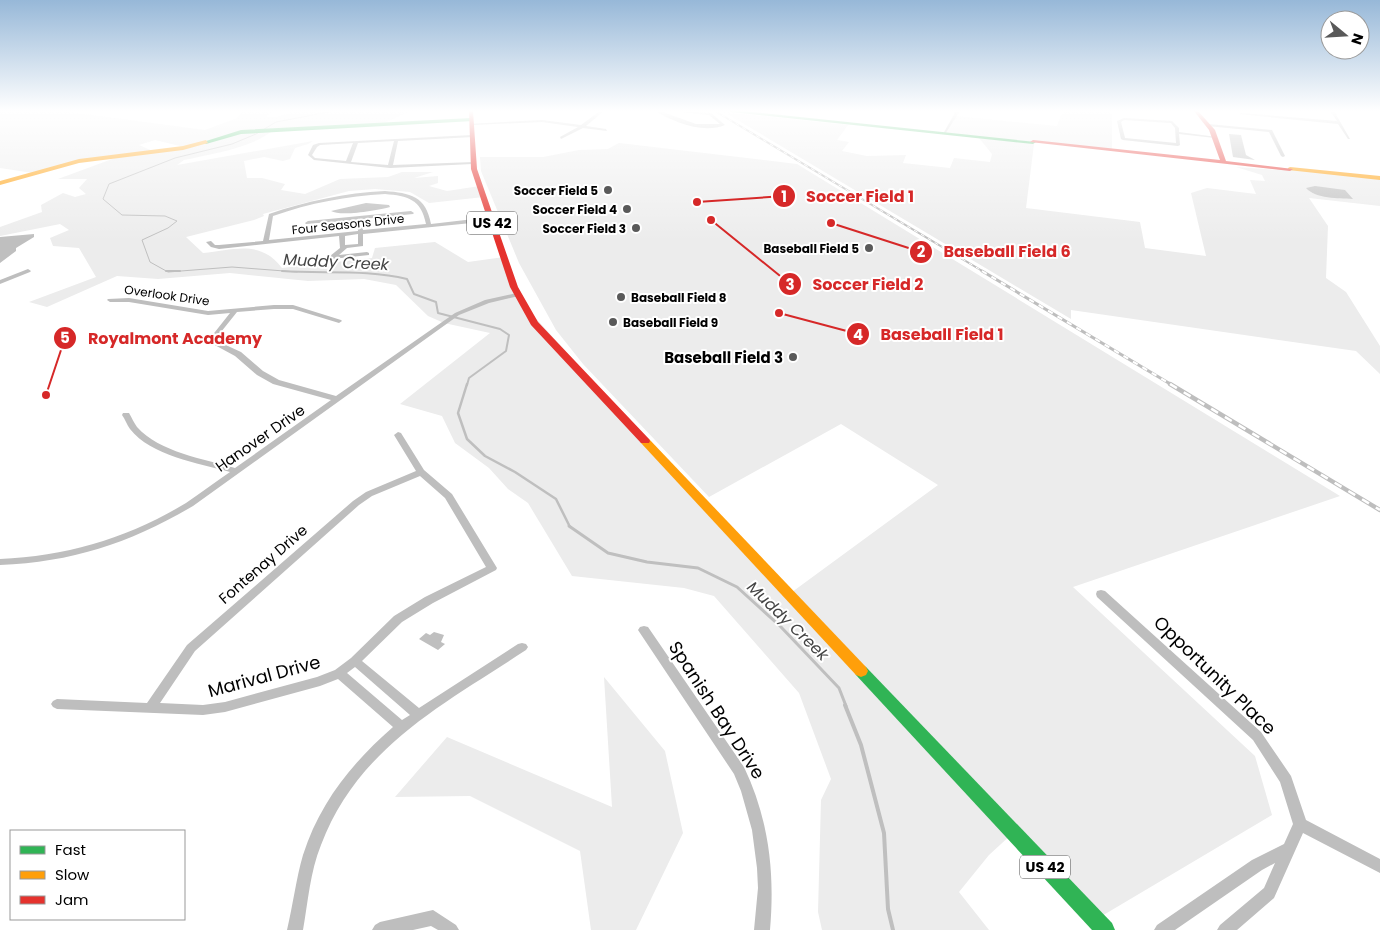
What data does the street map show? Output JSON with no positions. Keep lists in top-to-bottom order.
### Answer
{
  "streets": {
    "main road": ["US 42"],
    "street": [
      "Four Seasons Drive",
      "Overlook Drive",
      "Hanover Drive",
      "Fontenay Drive",
      "Opportunity Place",
      "Marival Drive",
      "Spanish Bay Drive"
    ]
  },
  "crossings": [
    ["US 42", "Four Seasons Drive"],
    ["US 42", "Hanover Drive"],
    ["Fontenay Drive", "Marival Drive"]
  ],
  "water": ["Muddy Creek"],
  "places": [
    "Soccer Field 5",
    "Soccer Field 1",
    "Soccer Field 4",
    "Soccer Field 2",
    "Baseball Field 6",
    "Soccer Field 3",
    "Baseball Field 5",
    "Baseball Field 8",
    "Baseball Field 1",
    "Baseball Field 9",
    "Baseball Field 3",
    "Royalmont Academy"
  ],
  "legend": ["Fast", "Slow", "Jam"],
  "north": "right"
}
